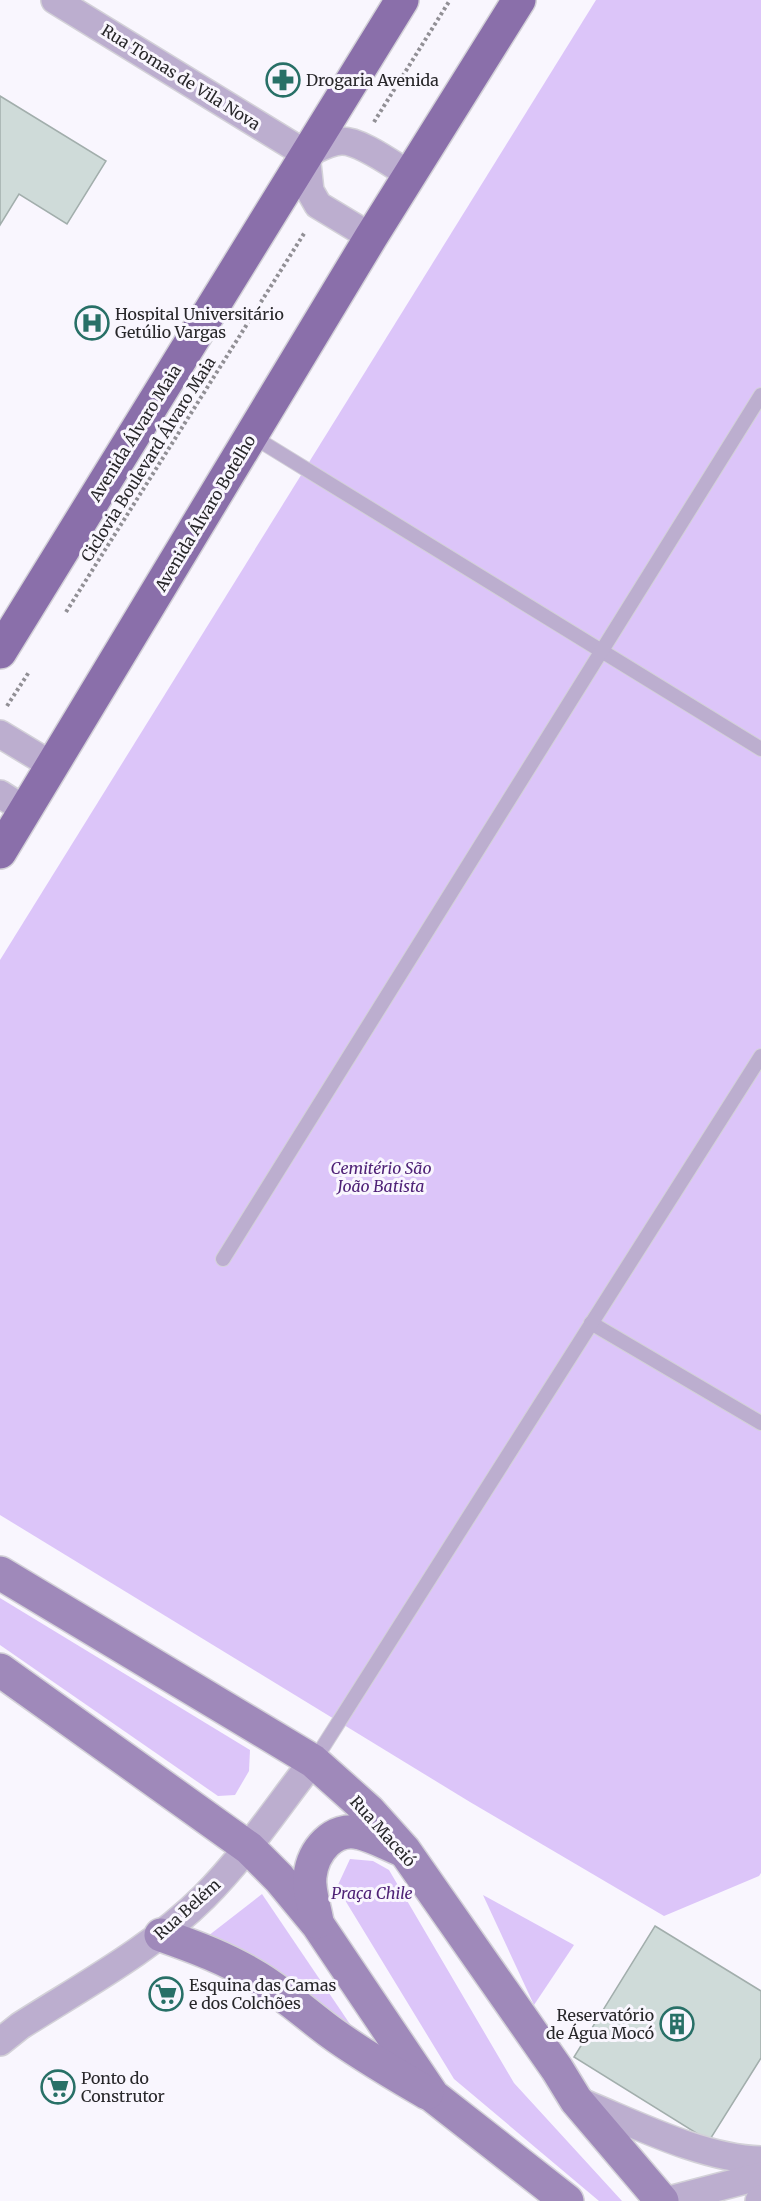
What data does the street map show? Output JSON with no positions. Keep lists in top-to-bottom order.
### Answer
{
  "streets": {
    "main road": ["Avenida Álvaro Maia", "Avenida Álvaro Botelho", "Rua Maceió"],
    "street": ["Rua Tomas de Vila Nova", "Rua Belém"],
    "path": ["Ciclovia Boulevard Álvaro Maia"]
  },
  "crossings": [
    ["Rua Tomas de Vila Nova", "Avenida Álvaro Maia"],
    ["Rua Maceió", "Rua Belém"]
  ],
  "parks": ["Cemitério São João Batista", "Praça Chile"],
  "places": {
    "pharmacy": ["Drogaria Avenida"],
    "hospital": ["Hospital Universitário Getúlio Vargas"],
    "supermarket": ["Esquina das Camas e dos Colchões", "Ponto do Construtor"],
    "building": ["Reservatório de Água Mocó"]
  }
}
